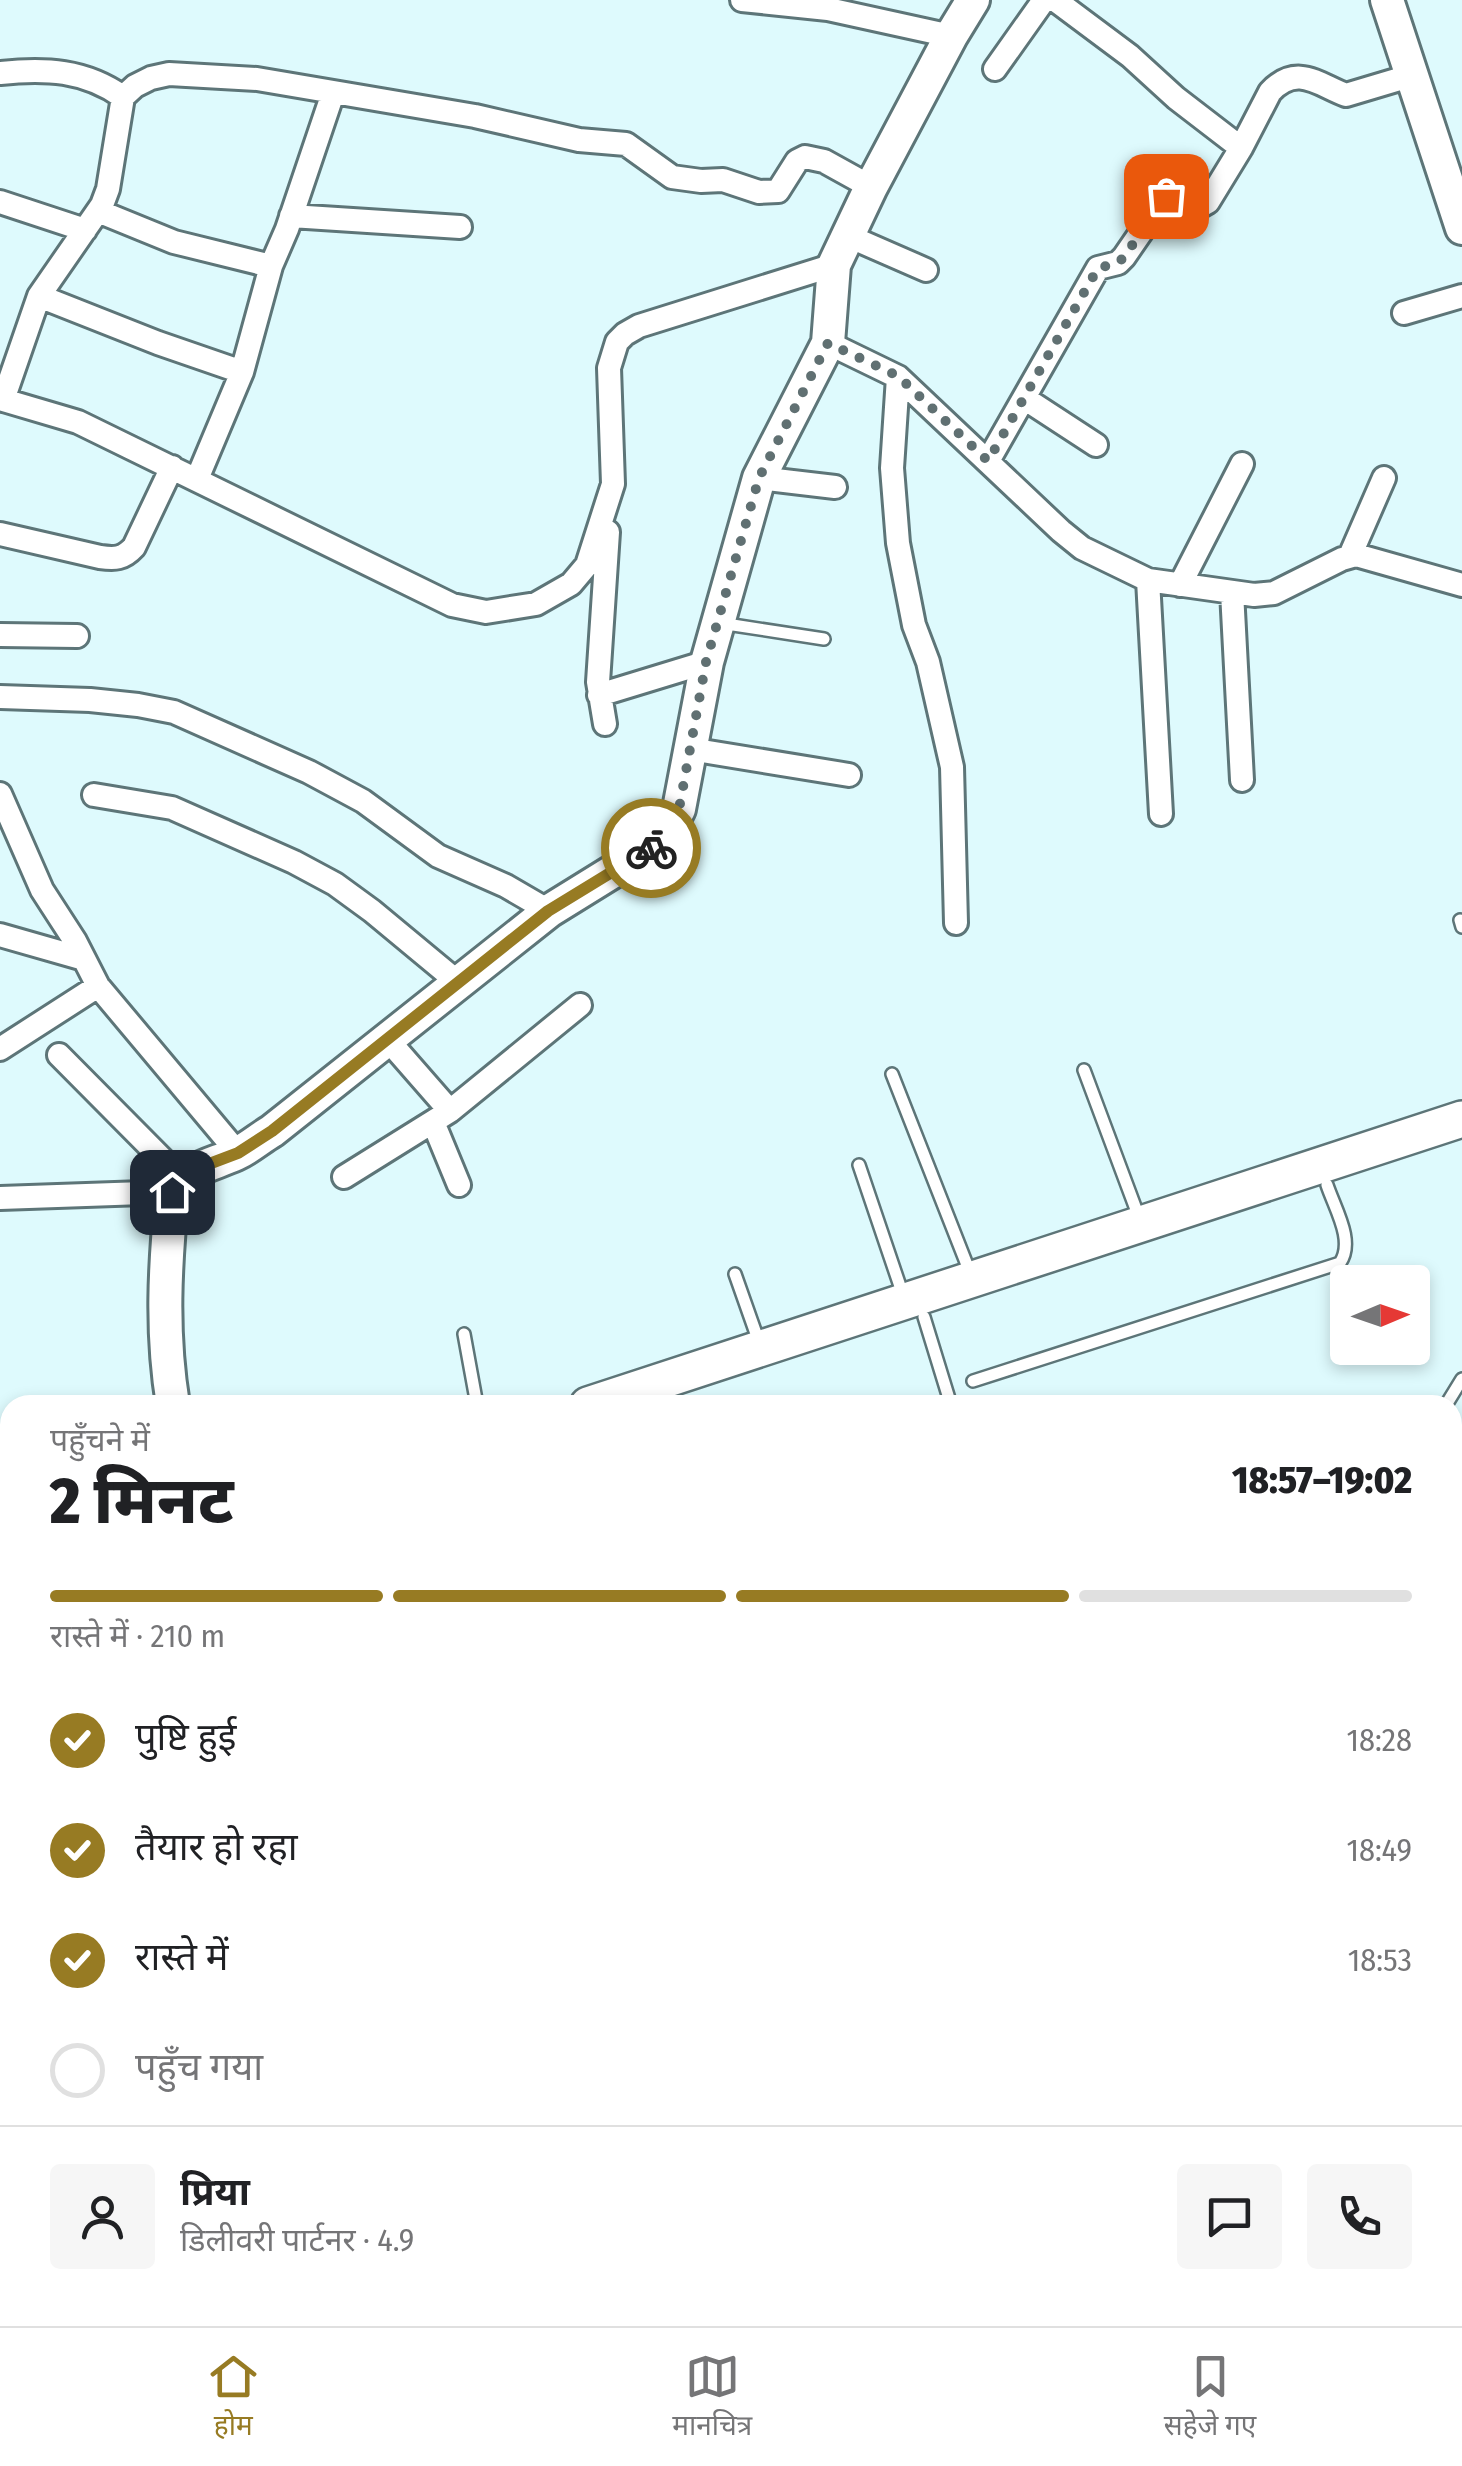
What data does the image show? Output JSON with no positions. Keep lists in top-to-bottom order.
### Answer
{
  "north": "right",
  "page": {
    "heading": ["2 मिनट", "पहुँचने में", "18:57–19:02"],
    "panel": ["प्रिया", "डिलीवरी पार्टनर · 4.9"],
    "bar": "रास्ते में · 210 m",
    "list": [
      ["पुष्टि हुई", "18:28"],
      ["तैयार हो रहा", "18:49"],
      ["रास्ते में", "18:53"],
      "पहुँच गया"
    ],
    "tabs": ["होम", "मानचित्र", "सहेजे गए"]
  }
}
